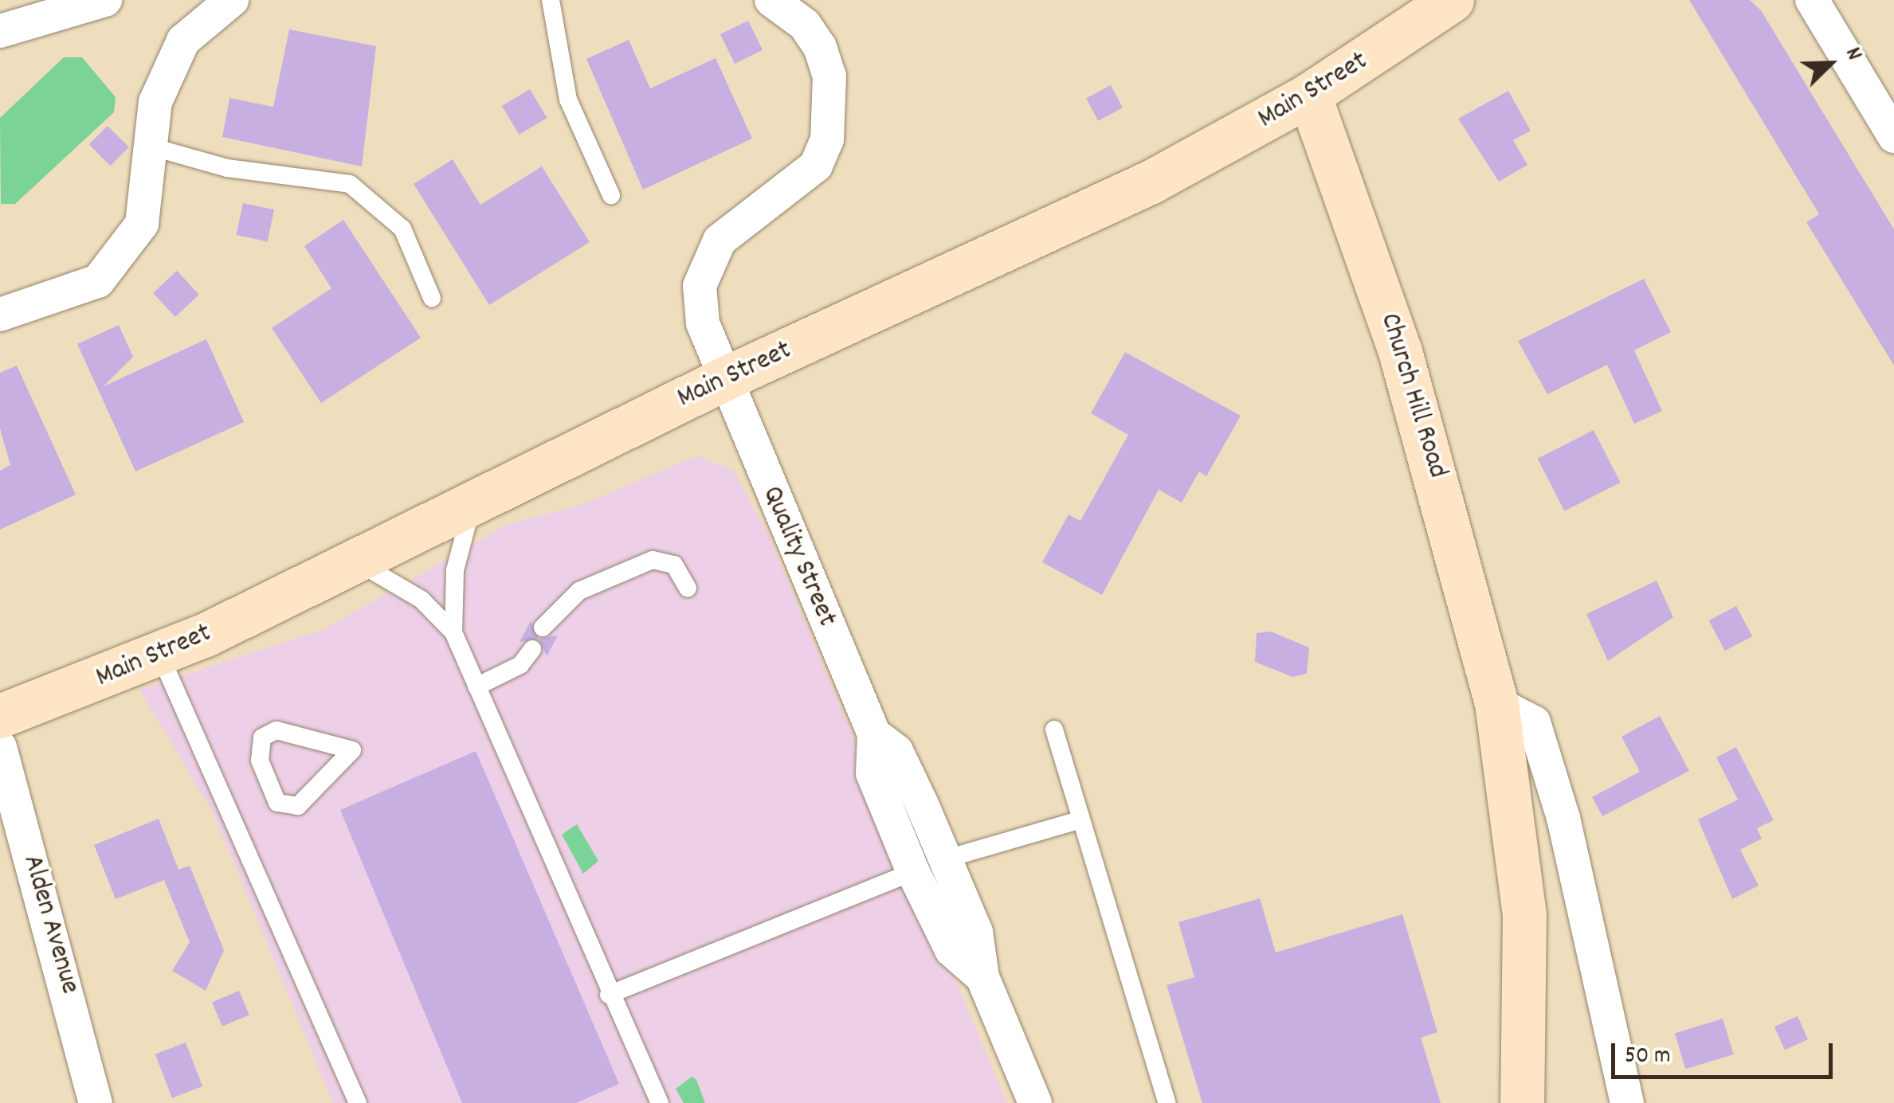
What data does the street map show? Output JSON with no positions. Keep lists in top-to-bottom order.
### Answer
{
  "streets": {
    "main road": ["Main Street", "Church Hill Road"],
    "street": ["Quality Street", "Alden Avenue"]
  },
  "crossings": [
    ["Main Street", "Church Hill Road"],
    ["Main Street", "Quality Street"]
  ],
  "scale_bar": "50 m",
  "north": "top right"
}
